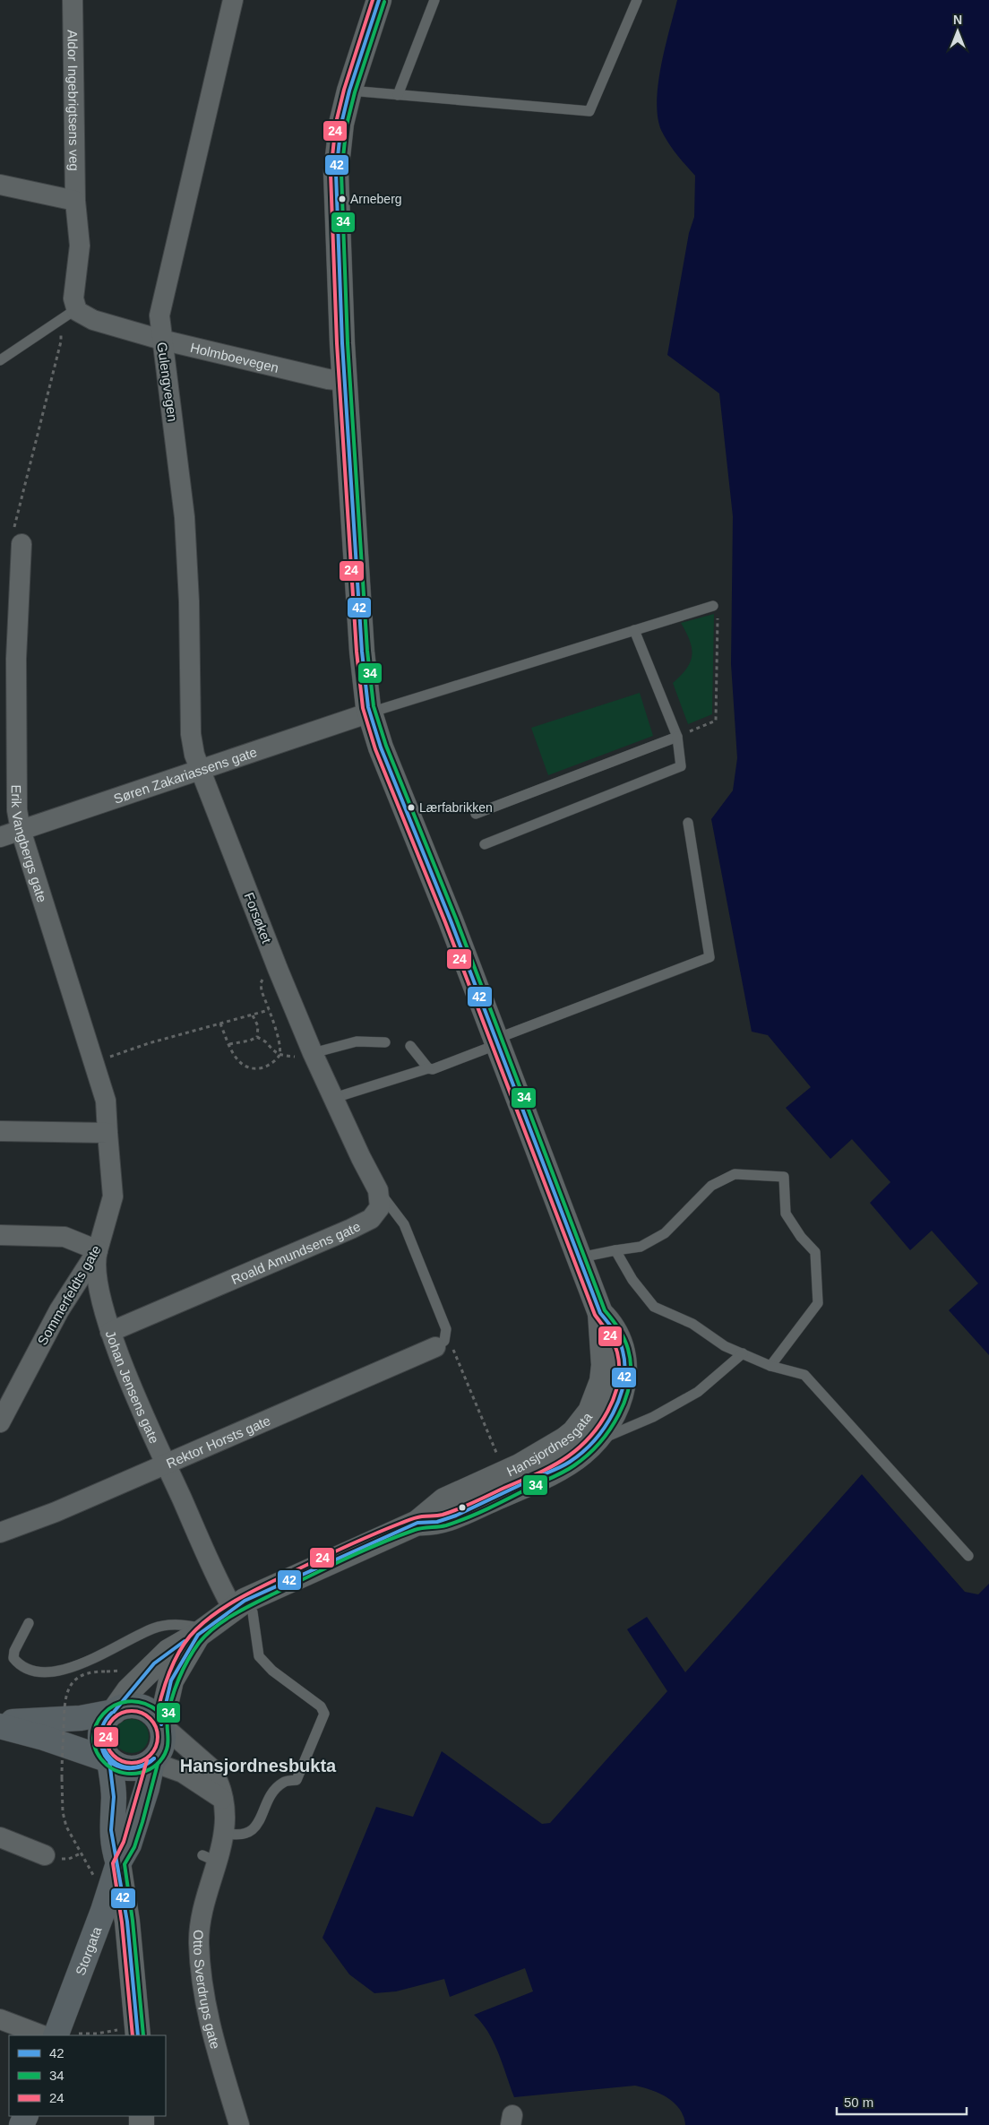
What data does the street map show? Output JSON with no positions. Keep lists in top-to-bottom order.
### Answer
{
  "streets": {
    "main road": ["Storgata"],
    "street": [
      "Aldor Ingebrigtsens veg",
      "Holmboevegen",
      "Gulengvegen",
      "Søren Zakariassens gate",
      "Erik Vangbergs gate",
      "Forsøket",
      "Roald Amundsens gate",
      "Sommerfeldts gate",
      "Johan Jensens gate",
      "Rektor Horsts gate",
      "Hansjordnesgata",
      "Otto Sverdrups gate"
    ]
  },
  "crossings": [
    ["Holmboevegen", "Gulengvegen"],
    ["Holmboevegen", "Hansjordnesgata"],
    ["Gulengvegen", "Søren Zakariassens gate"],
    ["Gulengvegen", "Forsøket"],
    ["Søren Zakariassens gate", "Erik Vangbergs gate"],
    ["Søren Zakariassens gate", "Forsøket"],
    ["Søren Zakariassens gate", "Hansjordnesgata"],
    ["Erik Vangbergs gate", "Sommerfeldts gate"],
    ["Roald Amundsens gate", "Johan Jensens gate"],
    ["Sommerfeldts gate", "Johan Jensens gate"],
    ["Johan Jensens gate", "Rektor Horsts gate"],
    ["Johan Jensens gate", "Hansjordnesgata"],
    ["Hansjordnesgata", "Storgata"],
    ["Hansjordnesgata", "Otto Sverdrups gate"],
    ["Storgata", "Otto Sverdrups gate"]
  ],
  "districts": ["Hansjordnesbukta"],
  "places": ["Arneberg", "Lærfabrikken"],
  "lines": ["transit line 42", "transit line 24", "transit line 34"],
  "legend": ["42", "34", "24"],
  "scale_bar": "50 m",
  "north": "top"
}
